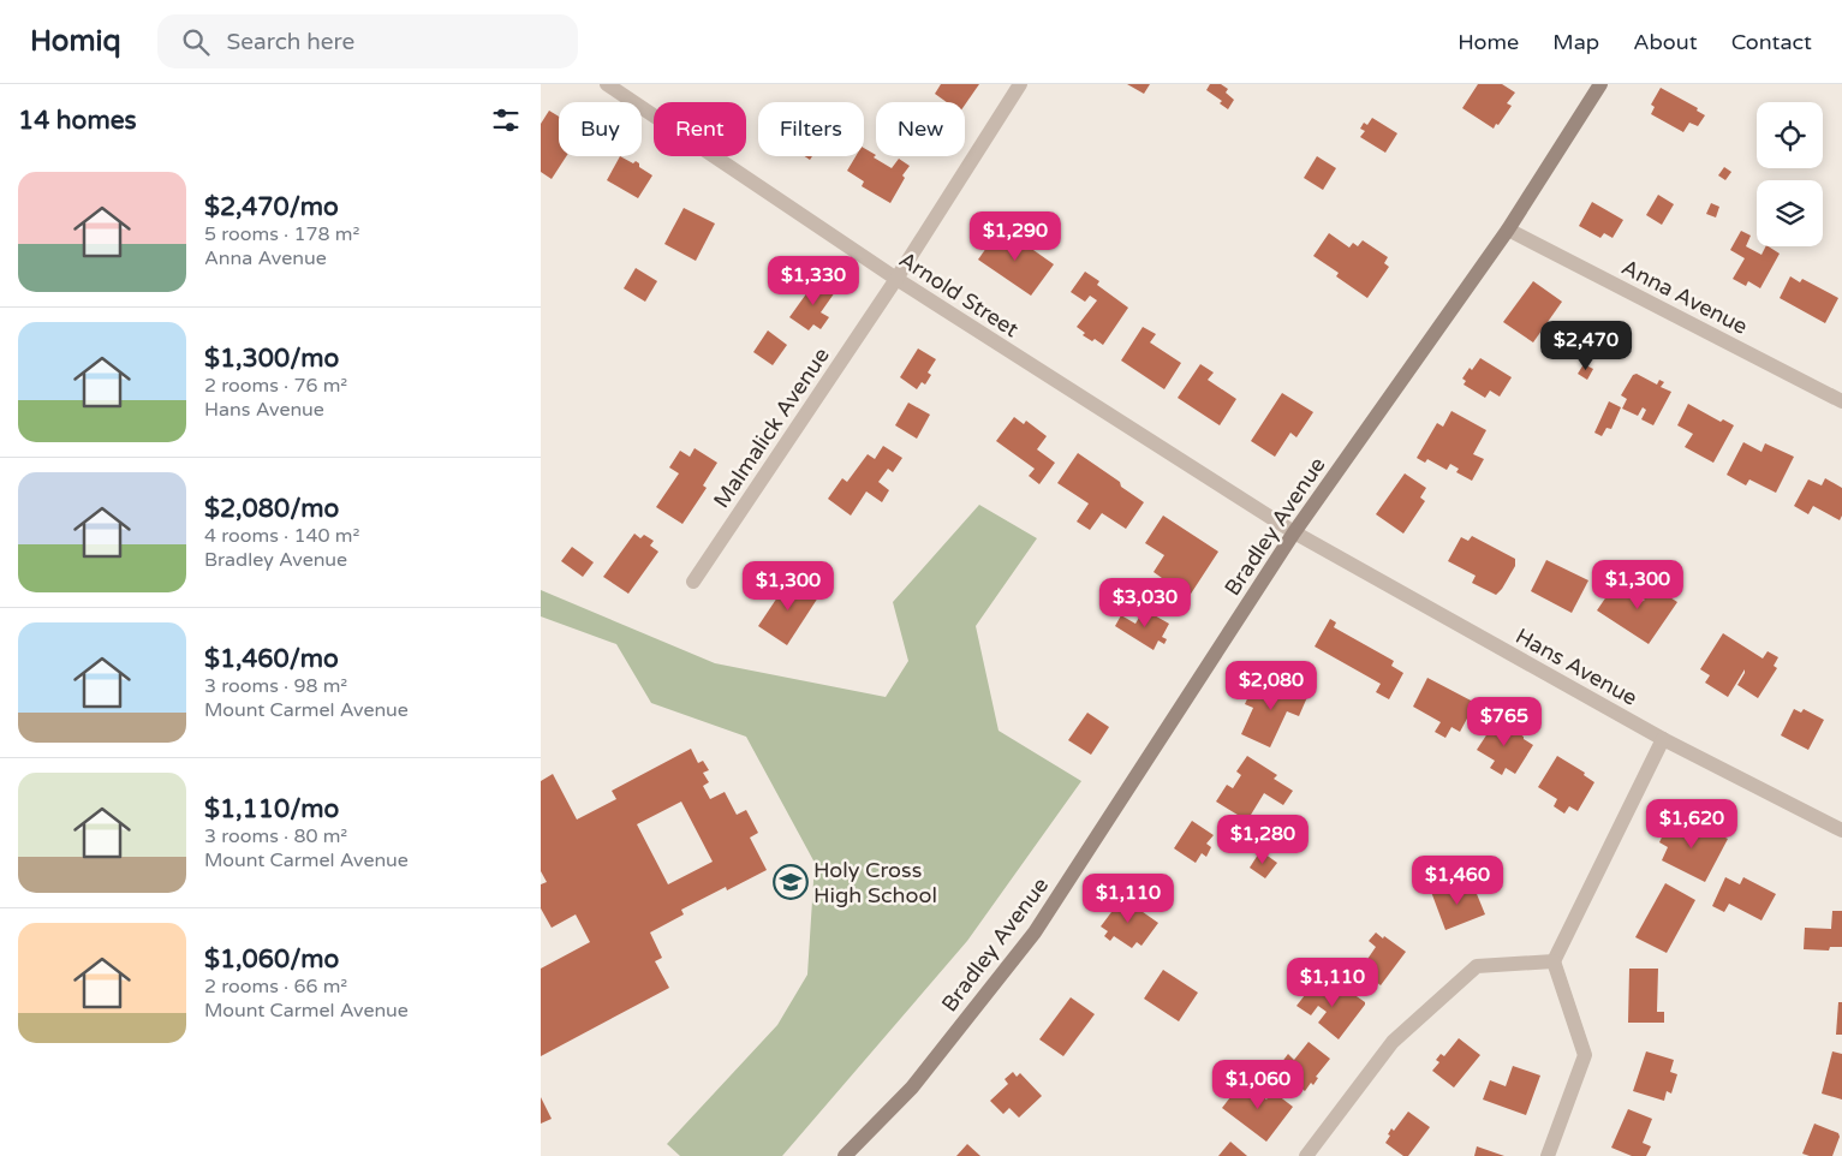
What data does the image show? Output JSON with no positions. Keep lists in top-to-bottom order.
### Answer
{
  "streets": {
    "street": [
      "Arnold Street",
      "Anna Avenue",
      "Malmalick Avenue",
      "Bradley Avenue",
      "Hans Avenue"
    ]
  },
  "crossings": [
    ["Arnold Street", "Malmalick Avenue"],
    ["Arnold Street", "Bradley Avenue"],
    ["Arnold Street", "Hans Avenue"],
    ["Anna Avenue", "Bradley Avenue"],
    ["Bradley Avenue", "Hans Avenue"]
  ],
  "places": {
    "school or university": ["Holy Cross High School"]
  },
  "page": {
    "header": "Homiq",
    "search": "Search here",
    "nav": [
      "Home",
      "Map",
      "About",
      "Contact"
    ],
    "heading": "14 homes",
    "chip": [
      "Buy",
      "Rent",
      "Filters",
      "New"
    ],
    "list": [
      {
        "name": "$2,470/mo",
        "note": "5 rooms · 178 m² · Anna Avenue"
      },
      {
        "name": "$1,300/mo",
        "note": "2 rooms · 76 m² · Hans Avenue"
      },
      {
        "name": "$2,080/mo",
        "note": "4 rooms · 140 m² · Bradley Avenue"
      },
      {
        "name": "$1,460/mo",
        "note": "3 rooms · 98 m² · Mount Carmel Avenue"
      },
      {
        "name": "$1,110/mo",
        "note": "3 rooms · 80 m² · Mount Carmel Avenue"
      },
      {
        "name": "$1,060/mo",
        "note": "2 rooms · 66 m² · Mount Carmel Avenue"
      }
    ],
    "price": [
      "$1,290",
      "$1,330",
      "$2,470",
      "$1,300",
      "$1,300",
      "$3,030",
      "$2,080",
      "$765",
      "$1,620",
      "$1,280",
      "$1,460",
      "$1,110",
      "$1,110",
      "$1,060"
    ]
  }
}
